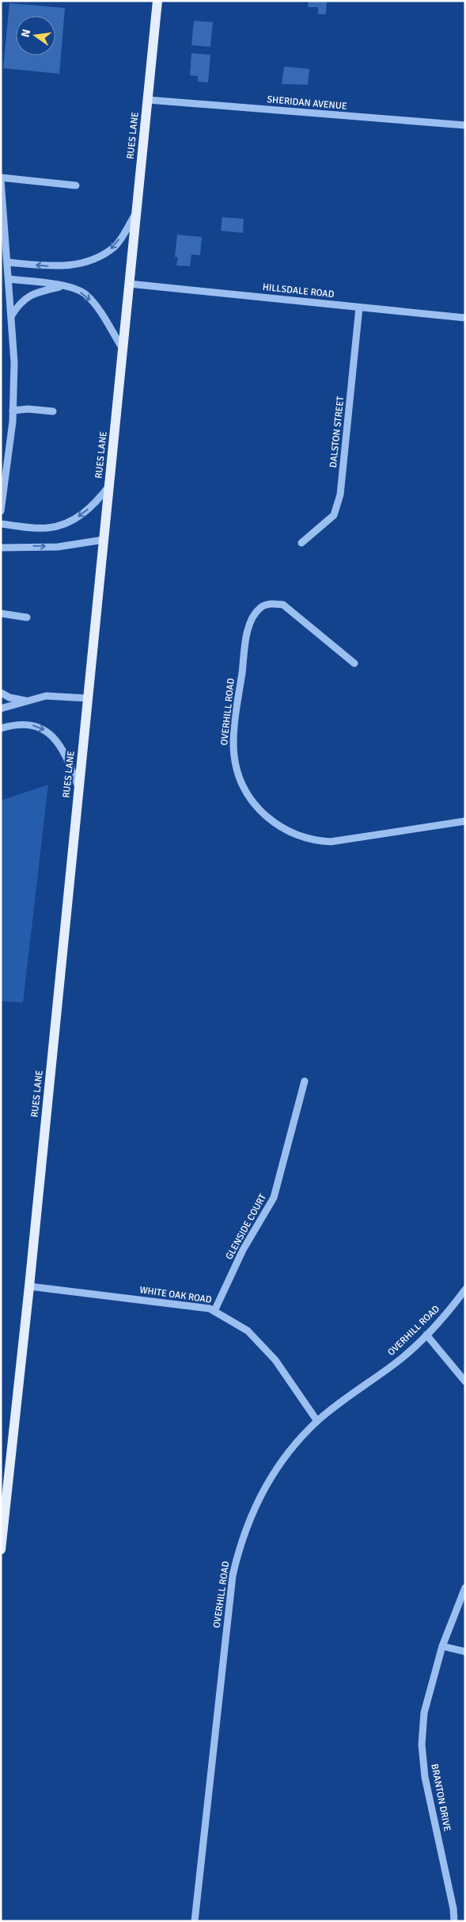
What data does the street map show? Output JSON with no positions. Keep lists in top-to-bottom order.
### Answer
{
  "streets": {
    "main road": ["RUES LANE"],
    "street": [
      "SHERIDAN AVENUE",
      "HILLSDALE ROAD",
      "DALSTON STREET",
      "OVERHILL ROAD",
      "GLENSIDE COURT",
      "WHITE OAK ROAD",
      "BRANTON DRIVE"
    ]
  },
  "crossings": [
    ["SHERIDAN AVENUE", "RUES LANE"],
    ["RUES LANE", "HILLSDALE ROAD"],
    ["RUES LANE", "WHITE OAK ROAD"],
    ["HILLSDALE ROAD", "DALSTON STREET"],
    ["OVERHILL ROAD", "WHITE OAK ROAD"],
    ["GLENSIDE COURT", "WHITE OAK ROAD"]
  ],
  "north": "left"
}
